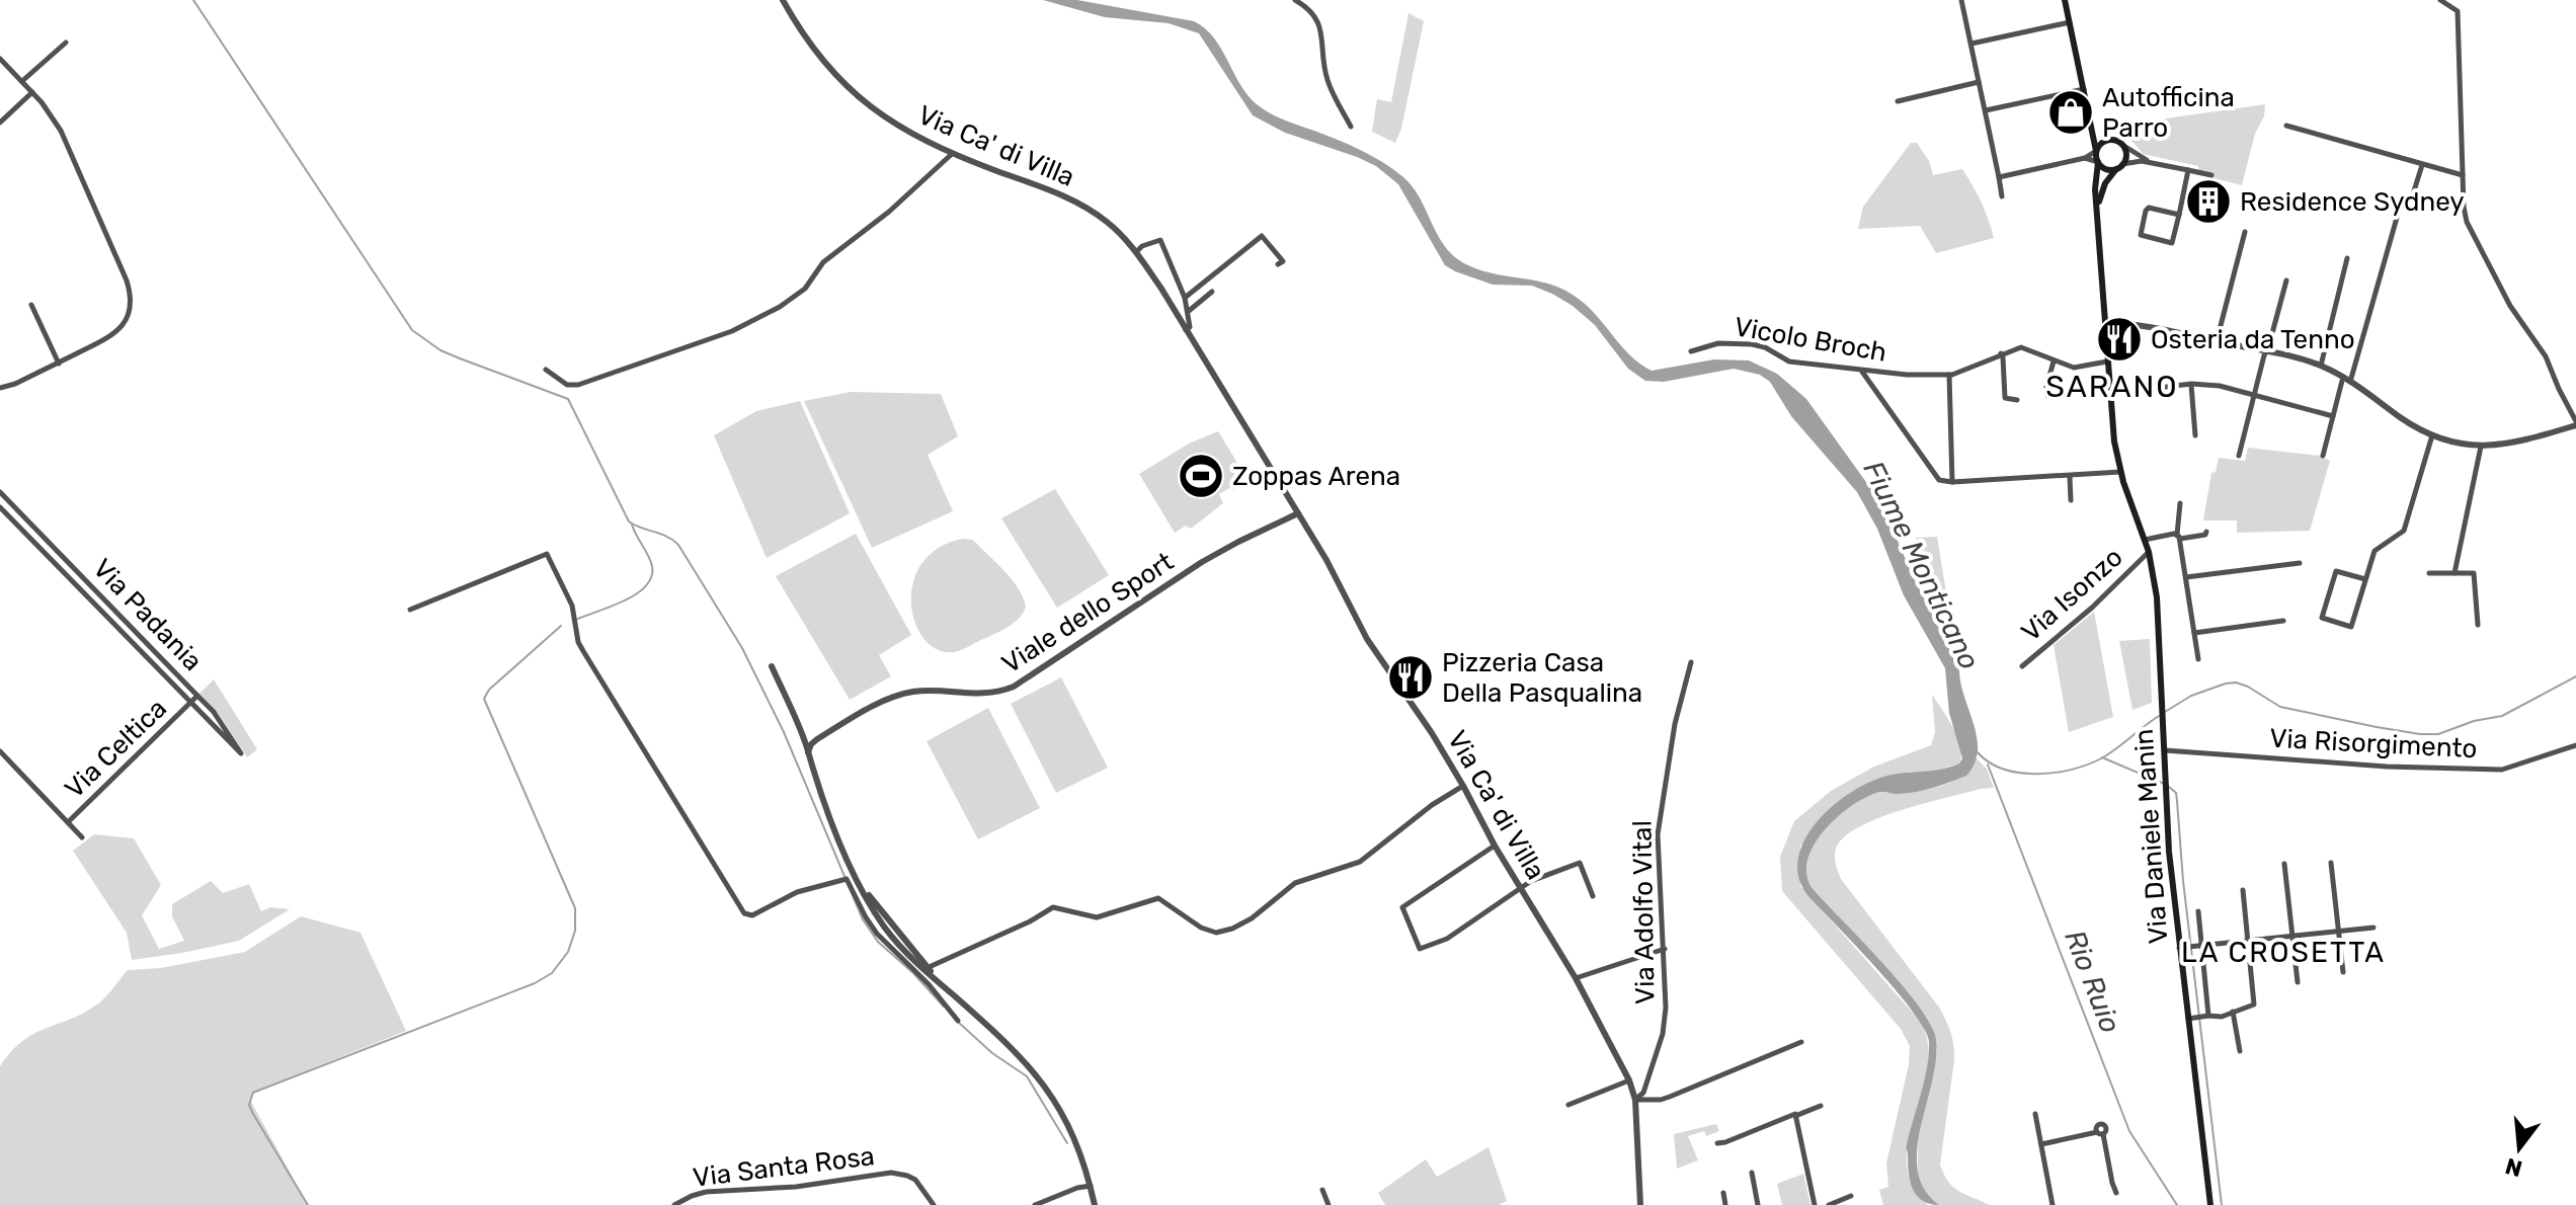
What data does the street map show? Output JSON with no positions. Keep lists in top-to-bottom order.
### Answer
{
  "streets": {
    "main road": ["Via Daniele Manin"],
    "street": [
      "Via Ca' di Villa",
      "Vicolo Broch",
      "Via Isonzo",
      "Viale dello Sport",
      "Via Padania",
      "Via Risorgimento",
      "Via Celtica",
      "Via Adolfo Vital",
      "Via Santa Rosa"
    ]
  },
  "crossings": [
    ["Via Ca' di Villa", "Viale dello Sport"],
    ["Via Ca' di Villa", "Via Adolfo Vital"],
    ["Vicolo Broch", "Via Daniele Manin"],
    ["Via Isonzo", "Via Daniele Manin"],
    ["Via Padania", "Via Celtica"],
    ["Via Risorgimento", "Via Daniele Manin"]
  ],
  "districts": ["SARANO", "LA CROSETTA"],
  "water": ["Fiume Monticano", "Rio Ruio"],
  "places": {
    "shop": ["Autofficina Parro"],
    "building": ["Residence Sydney"],
    "restaurant": ["Osteria da Tenno", "Pizzeria Casa Della Pasqualina"],
    "sports": ["Zoppas Arena"]
  },
  "north": "bottom"
}
